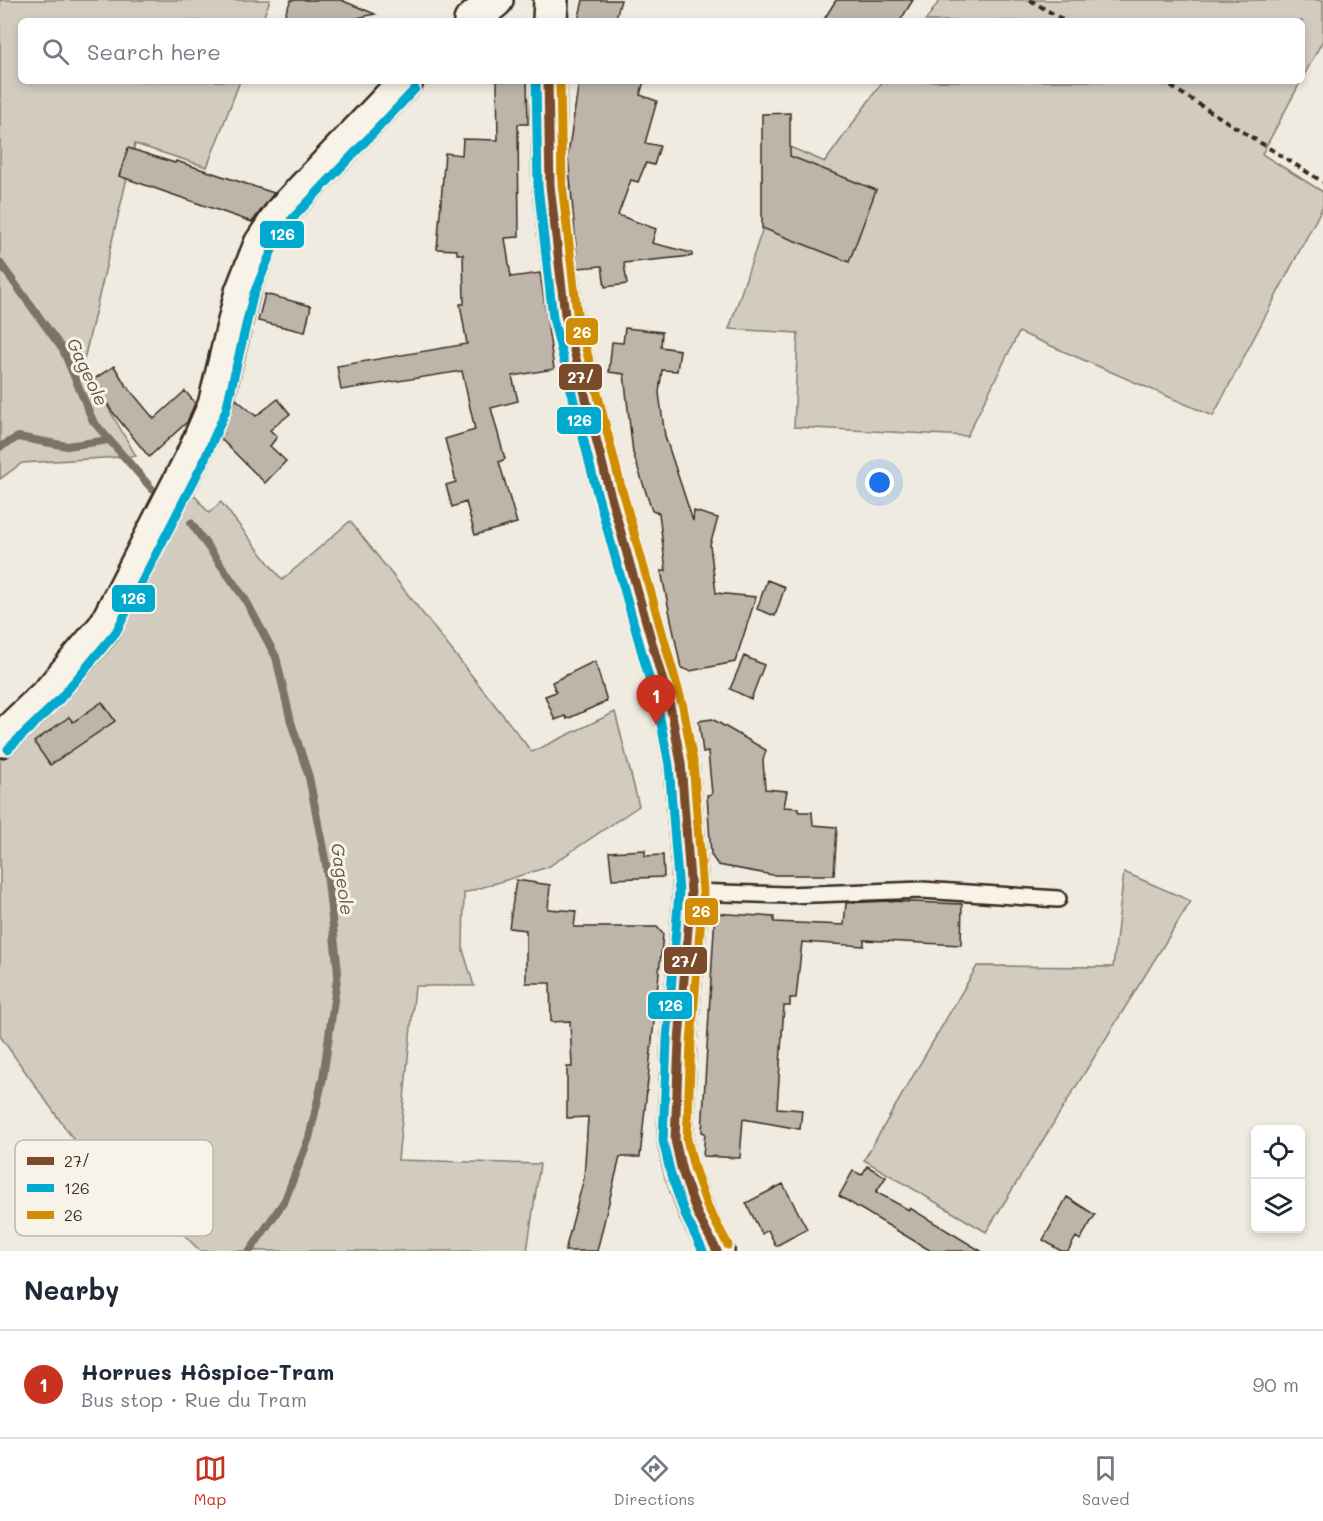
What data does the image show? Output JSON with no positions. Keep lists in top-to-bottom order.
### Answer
{
  "water": ["Gageole"],
  "lines": ["transit line 27/", "transit line 126", "transit line 26"],
  "legend": ["27/", "126", "26"],
  "page": {
    "search": "Search here",
    "pins": "1",
    "heading": "Nearby",
    "list": [
      {
        "mark": "1",
        "name": "Horrues Hôspice-Tram",
        "note": "Bus stop · Rue du Tram",
        "value": "90 m"
      }
    ],
    "nav": ["Map", "Directions", "Saved"]
  }
}
